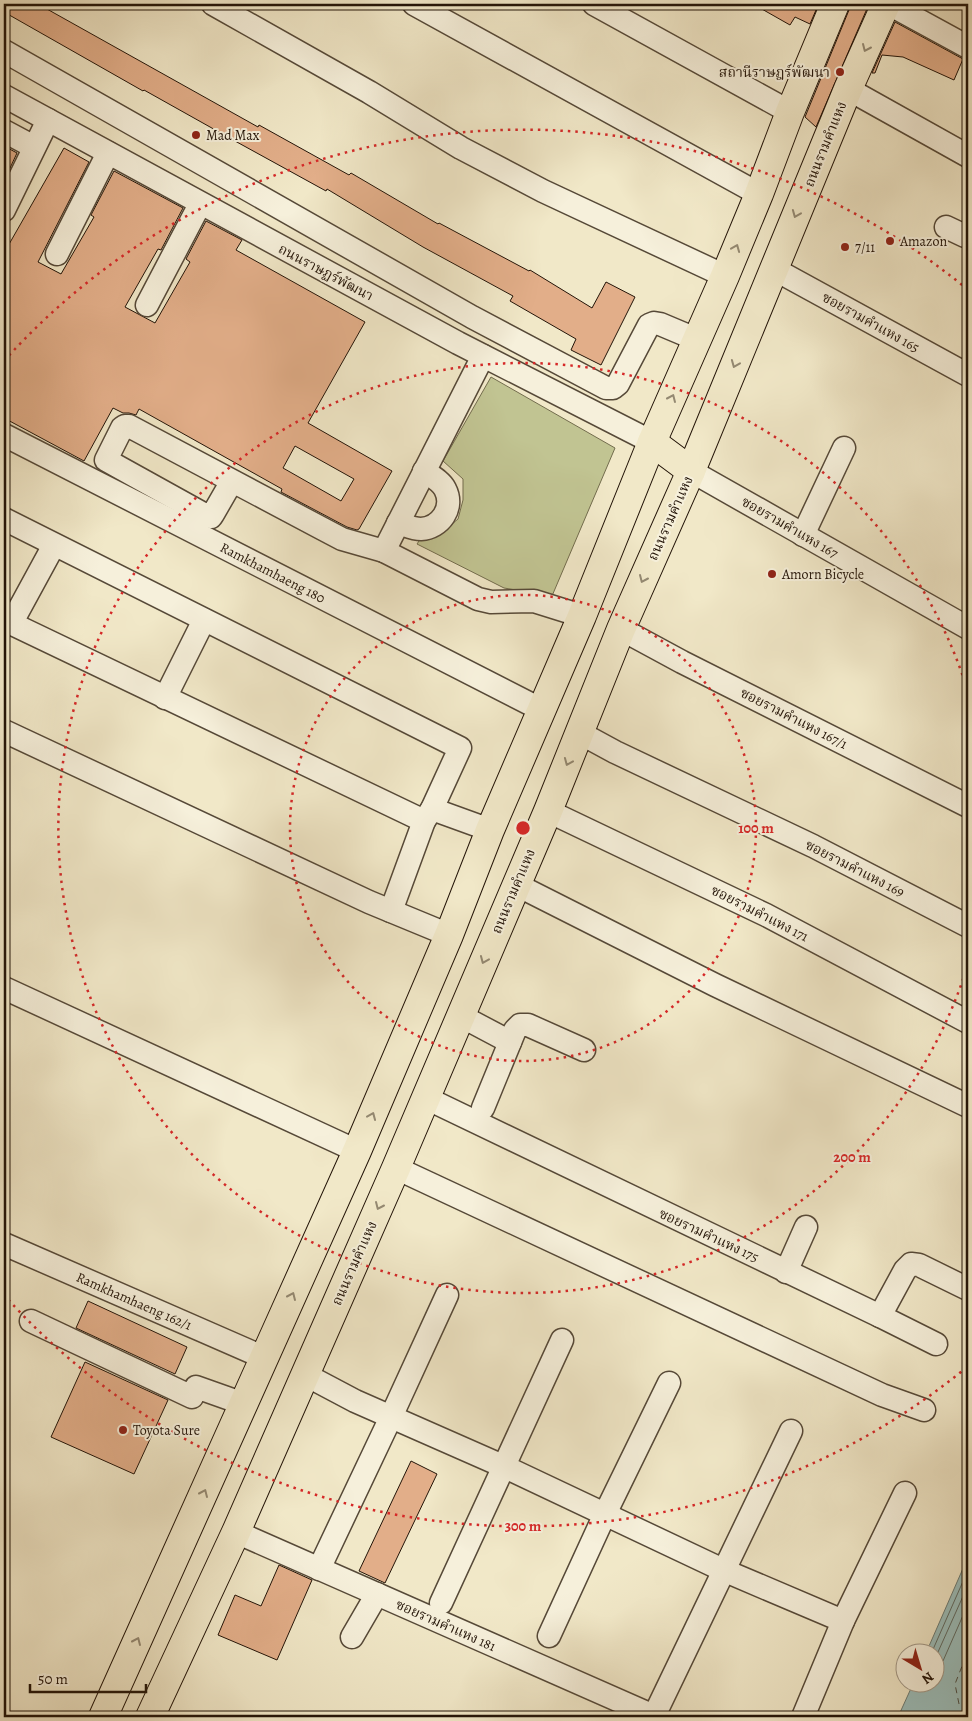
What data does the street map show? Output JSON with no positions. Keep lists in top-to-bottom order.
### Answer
{
  "streets": {
    "main road": ["ถนนรามคำแหง"],
    "street": [
      "ถนนราษฏร์พัฒนา",
      "ซอยรามคำแหง 165",
      "ซอยรามคำแหง 167",
      "Ramkhamhaeng 180",
      "ซอยรามคำแหง 167/1",
      "ซอยรามคำแหง 169",
      "ซอยรามคำแหง 171",
      "ซอยรามคำแหง 175",
      "Ramkhamhaeng 162/1",
      "ซอยรามคำแหง 181"
    ]
  },
  "crossings": [
    ["ถนนรามคำแหง", "ซอยรามคำแหง 165"],
    ["ถนนรามคำแหง", "ซอยรามคำแหง 167"],
    ["ถนนรามคำแหง", "ซอยรามคำแหง 167/1"],
    ["ถนนรามคำแหง", "ซอยรามคำแหง 169"],
    ["ถนนรามคำแหง", "ซอยรามคำแหง 171"],
    ["ถนนรามคำแหง", "ซอยรามคำแหง 175"],
    ["ถนนรามคำแหง", "ซอยรามคำแหง 181"]
  ],
  "places": [
    "สถานีราษฎร์พัฒนา",
    "Mad Max",
    "Amazon",
    "7/11",
    "Amorn Bicycle",
    "Toyota Sure"
  ],
  "scale_bar": "50 m",
  "north": "bottom right",
  "rings": ["100 m", "200 m", "300 m"]
}
